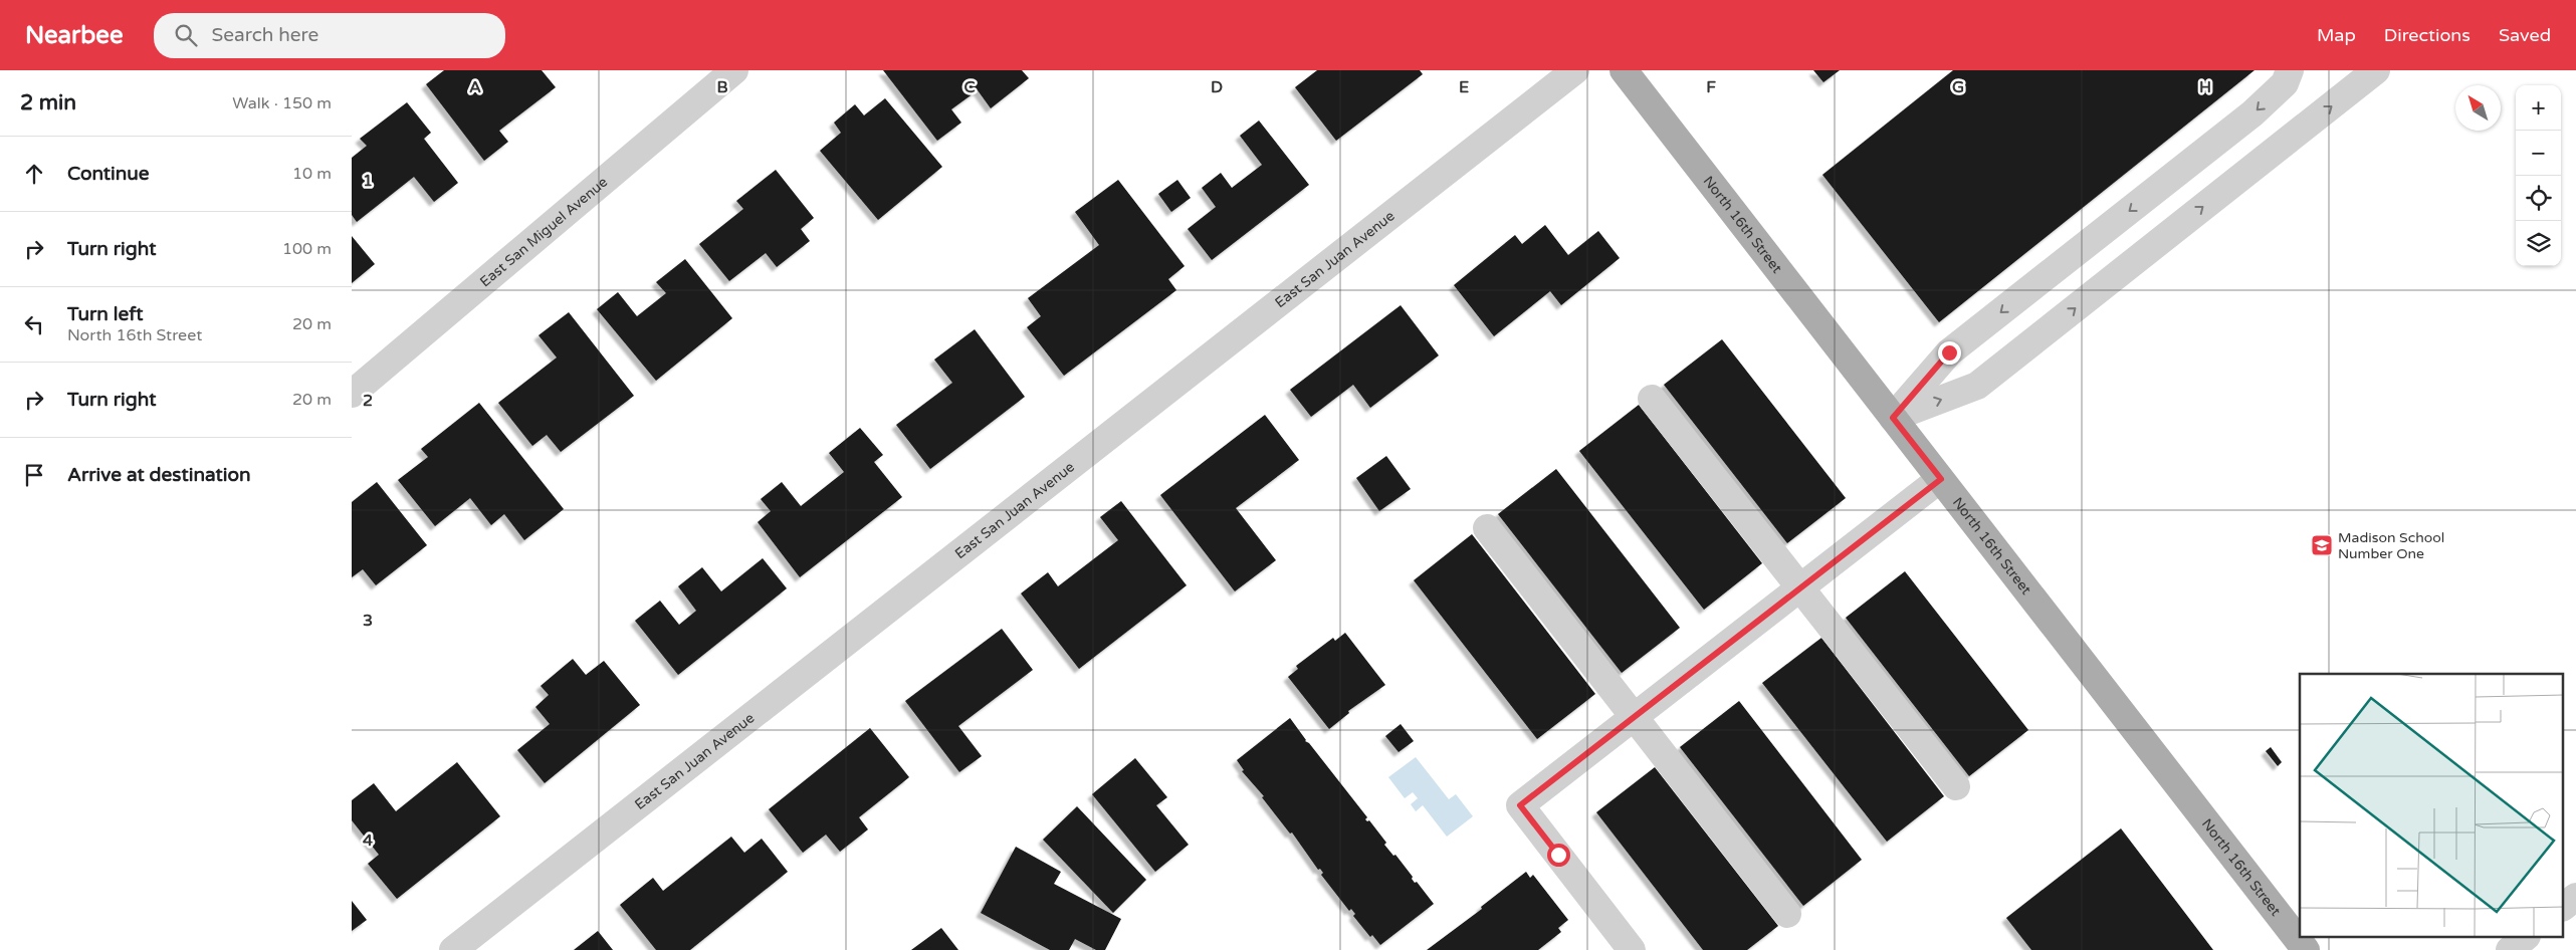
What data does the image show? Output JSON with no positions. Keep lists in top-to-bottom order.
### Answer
{
  "streets": {
    "main road": ["North 16th Street"],
    "street": ["East San Miguel Avenue", "East San Juan Avenue"]
  },
  "places": {
    "school or university": ["Madison School Number One"]
  },
  "north": "top left",
  "page": {
    "header": "Nearbee",
    "search": "Search here",
    "nav": ["Map", "Directions", "Saved"],
    "heading": ["2 min", "Walk · 150 m"],
    "map_buttons": ["+", "−"],
    "list": [
      ["Continue", "10 m"],
      ["Turn right", "100 m"],
      ["Turn left", "North 16th Street", "20 m"],
      ["Turn right", "20 m"],
      "Arrive at destination"
    ]
  },
  "grid": {
    "columns": [
      "A",
      "B",
      "C",
      "D",
      "E",
      "F",
      "G",
      "H"
    ],
    "rows": [
      "1",
      "2",
      "3",
      "4"
    ]
  }
}
